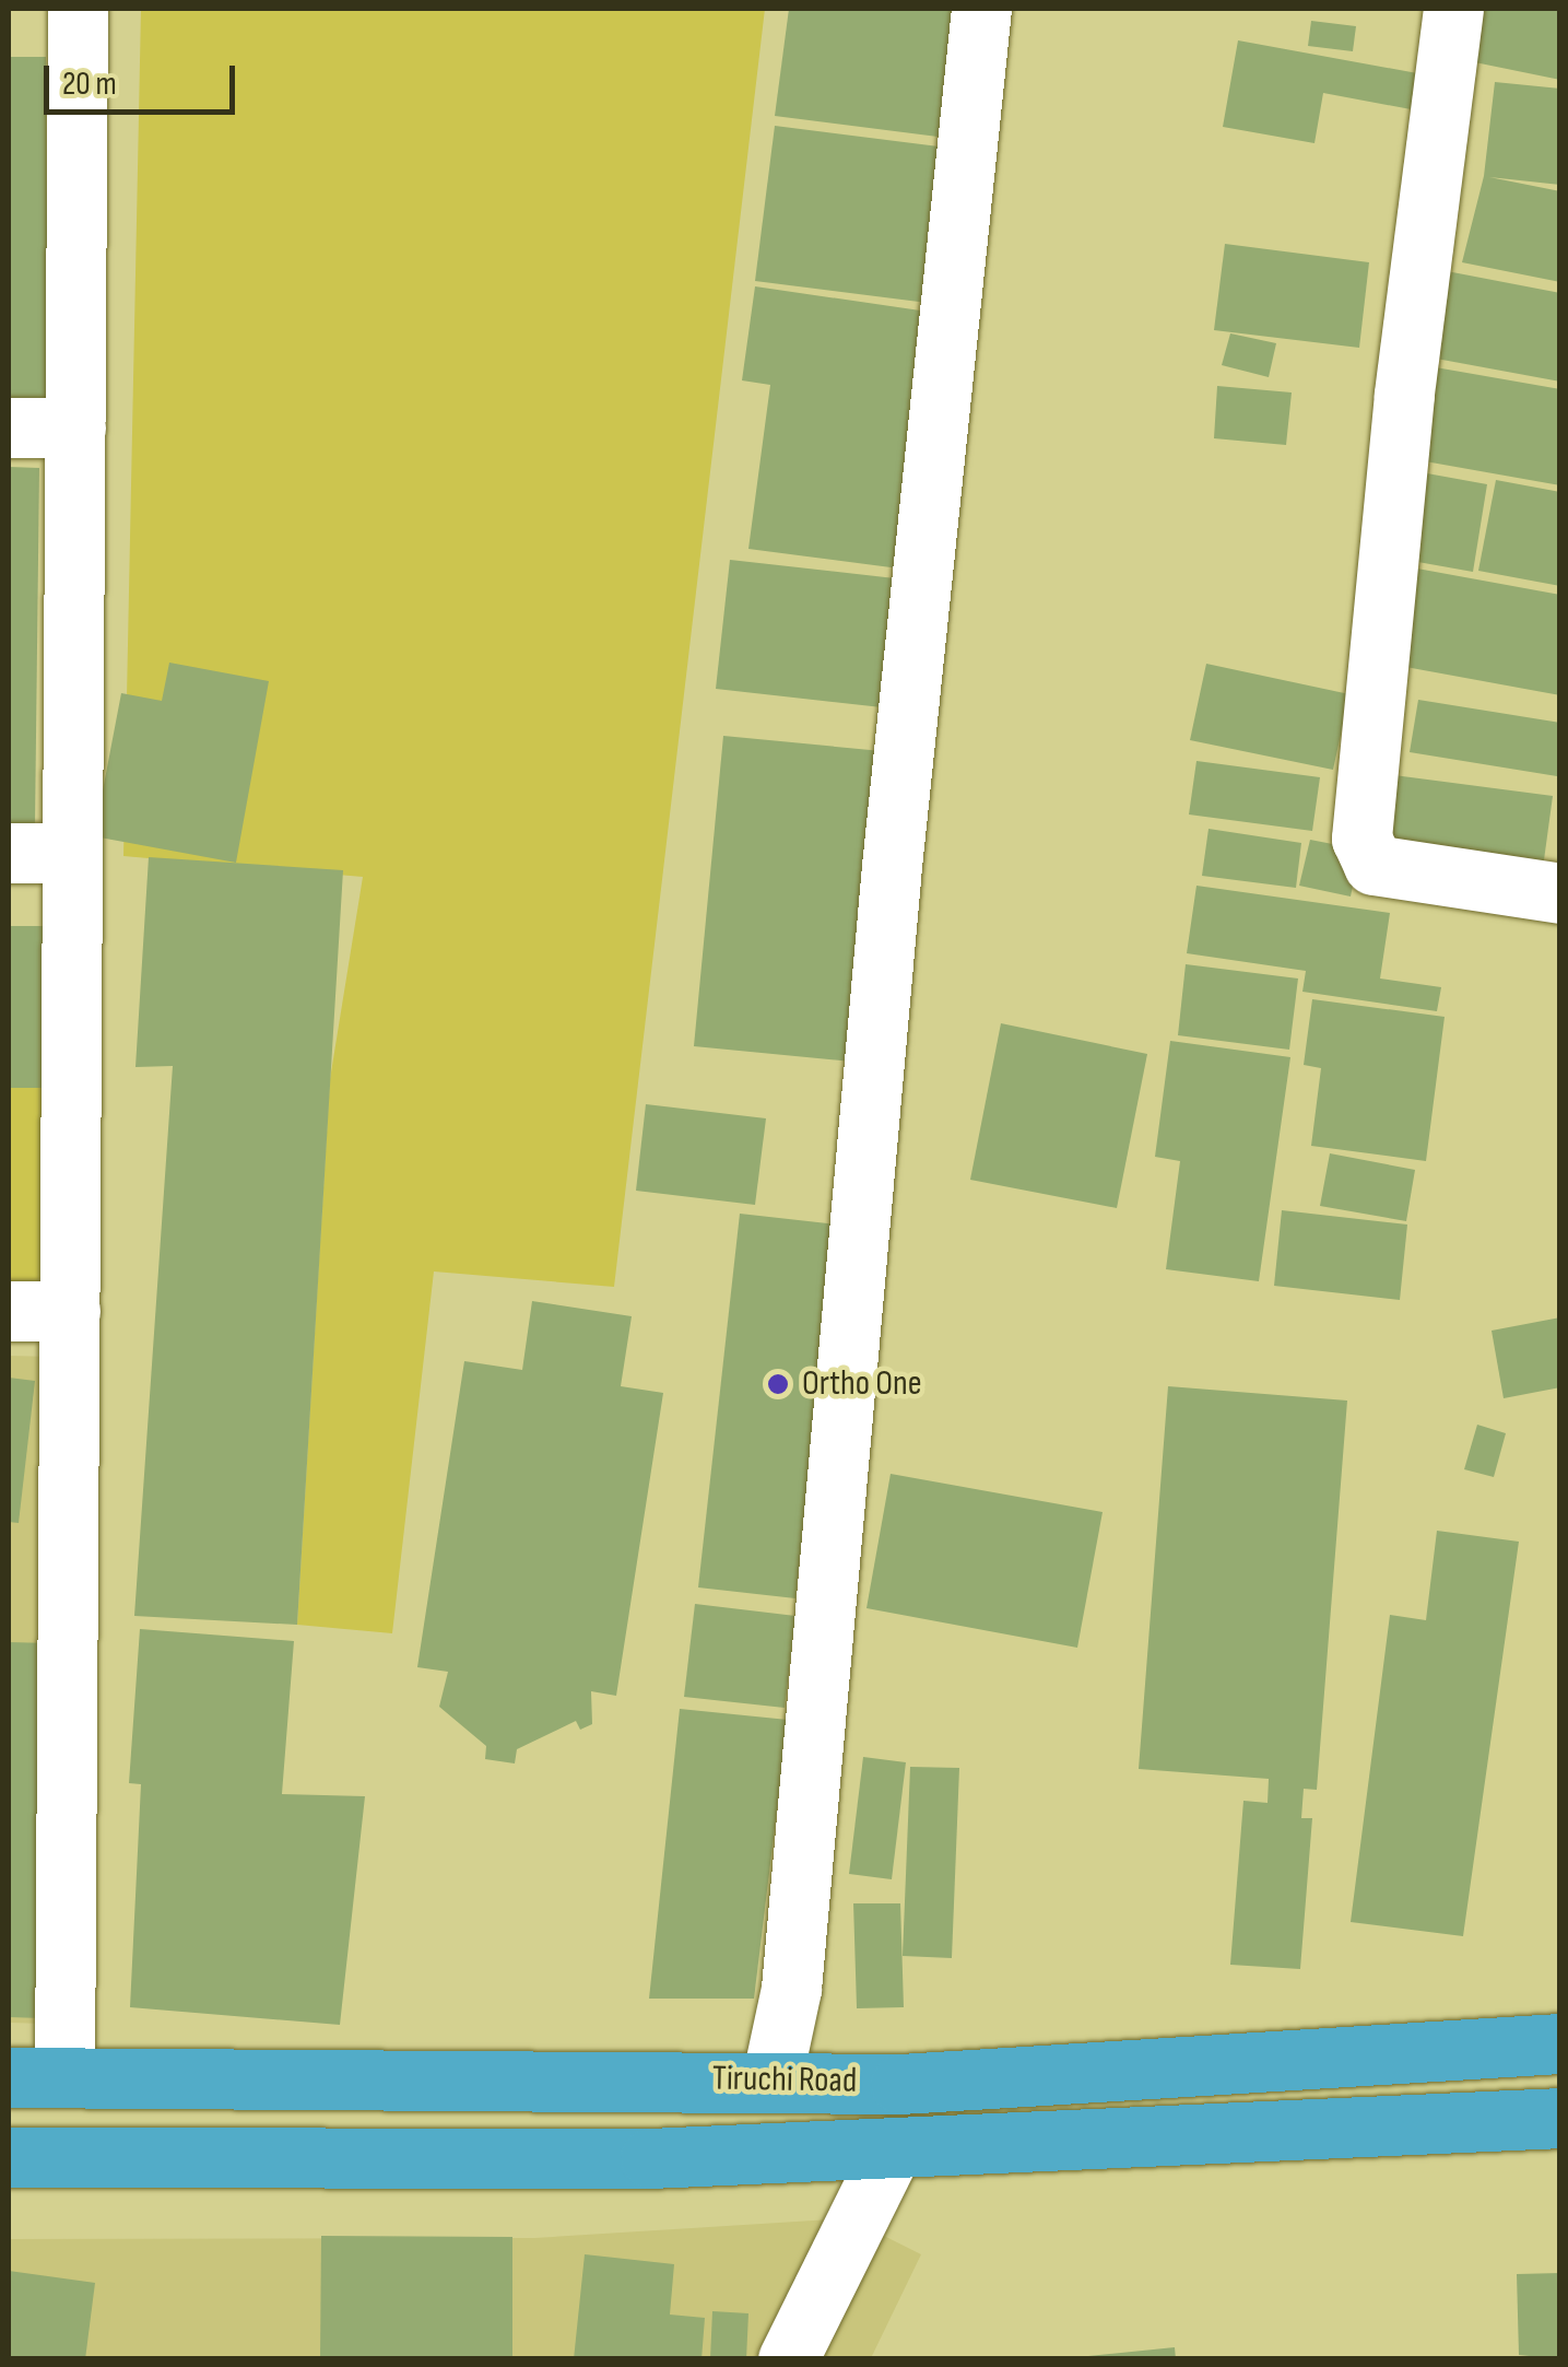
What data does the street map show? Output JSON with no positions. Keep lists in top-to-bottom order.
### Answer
{
  "streets": {
    "highway": ["Tiruchi Road"]
  },
  "places": ["Ortho One"],
  "scale_bar": "20 m"
}
